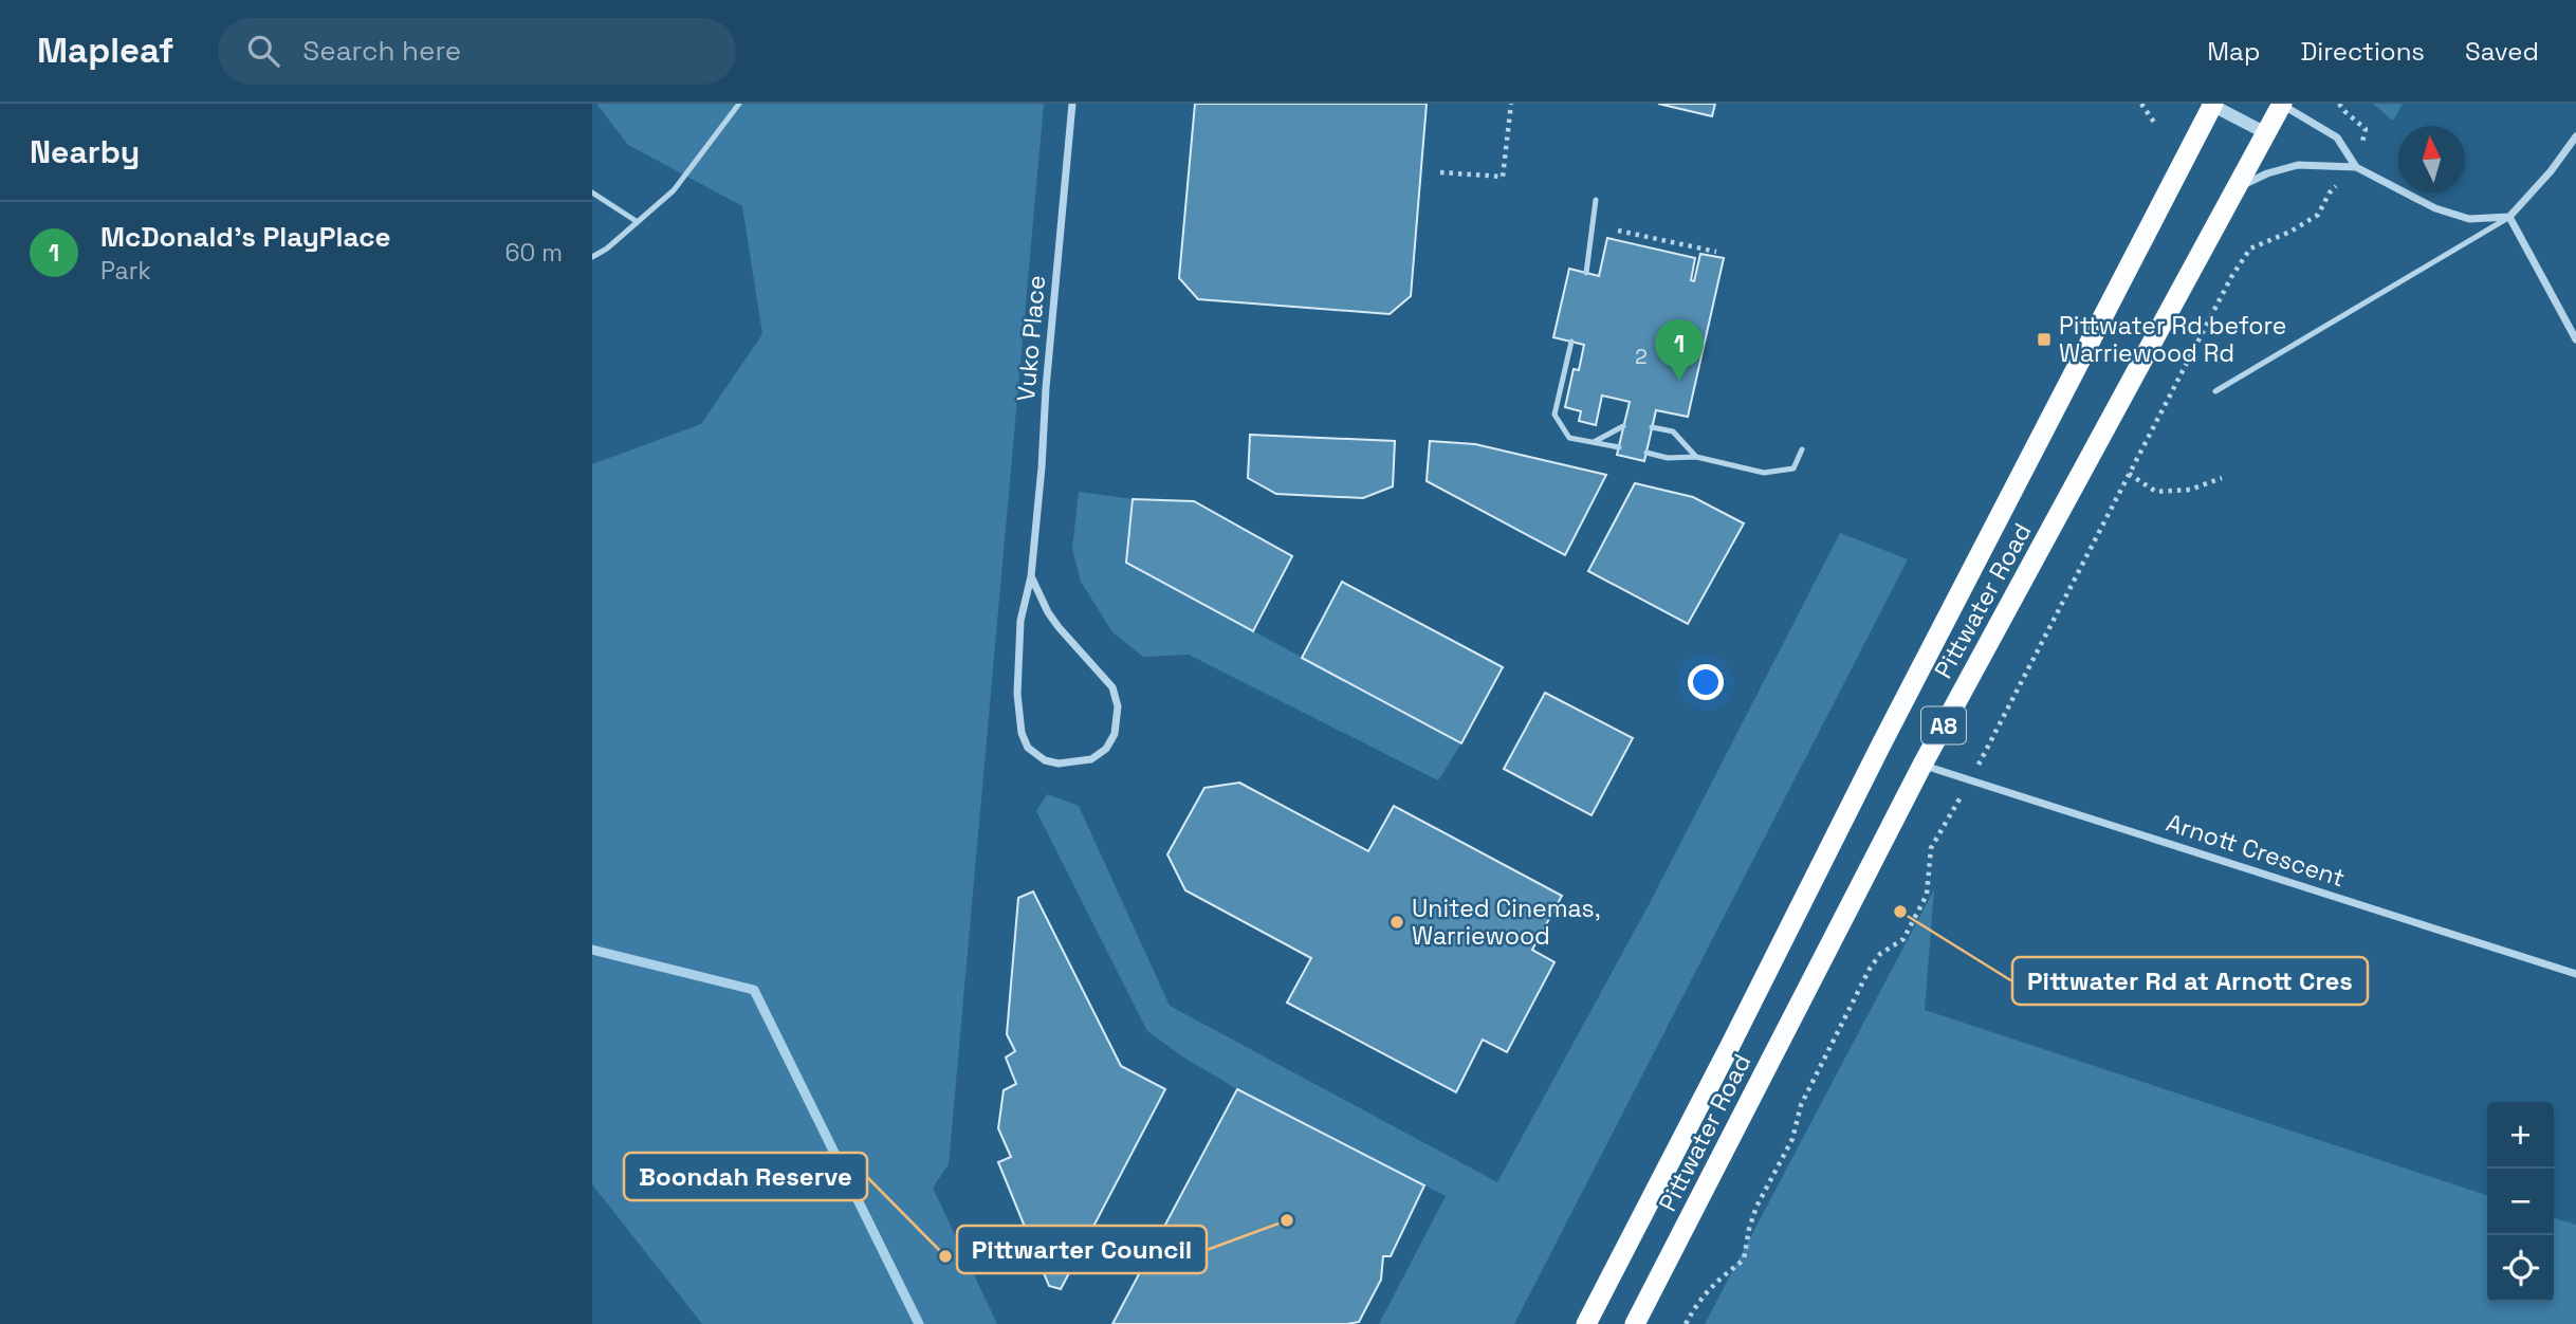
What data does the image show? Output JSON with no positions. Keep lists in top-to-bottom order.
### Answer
{
  "streets": {
    "highway": ["Pittwater Road", "A8"],
    "street": ["Vuko Place", "Arnott Crescent"]
  },
  "crossings": [
    ["Pittwater Road", "Arnott Crescent"]
  ],
  "places": {
    "transit": ["Pittwater Rd before Warriewood Rd"],
    "other": [
      "Pittwater Rd at Arnott Cres",
      "United Cinemas, Warriewood",
      "Pittwarter Council",
      "Boondah Reserve"
    ]
  },
  "house_numbers": ["2"],
  "north": "top",
  "page": {
    "header": "Mapleaf",
    "search": "Search here",
    "nav": ["Map", "Directions", "Saved"],
    "heading": "Nearby",
    "list": [
      {
        "mark": "1",
        "name": "McDonald's PlayPlace",
        "note": "Park",
        "value": "60 m"
      }
    ],
    "pins": "1",
    "map_buttons": ["+", "−"]
  }
}
